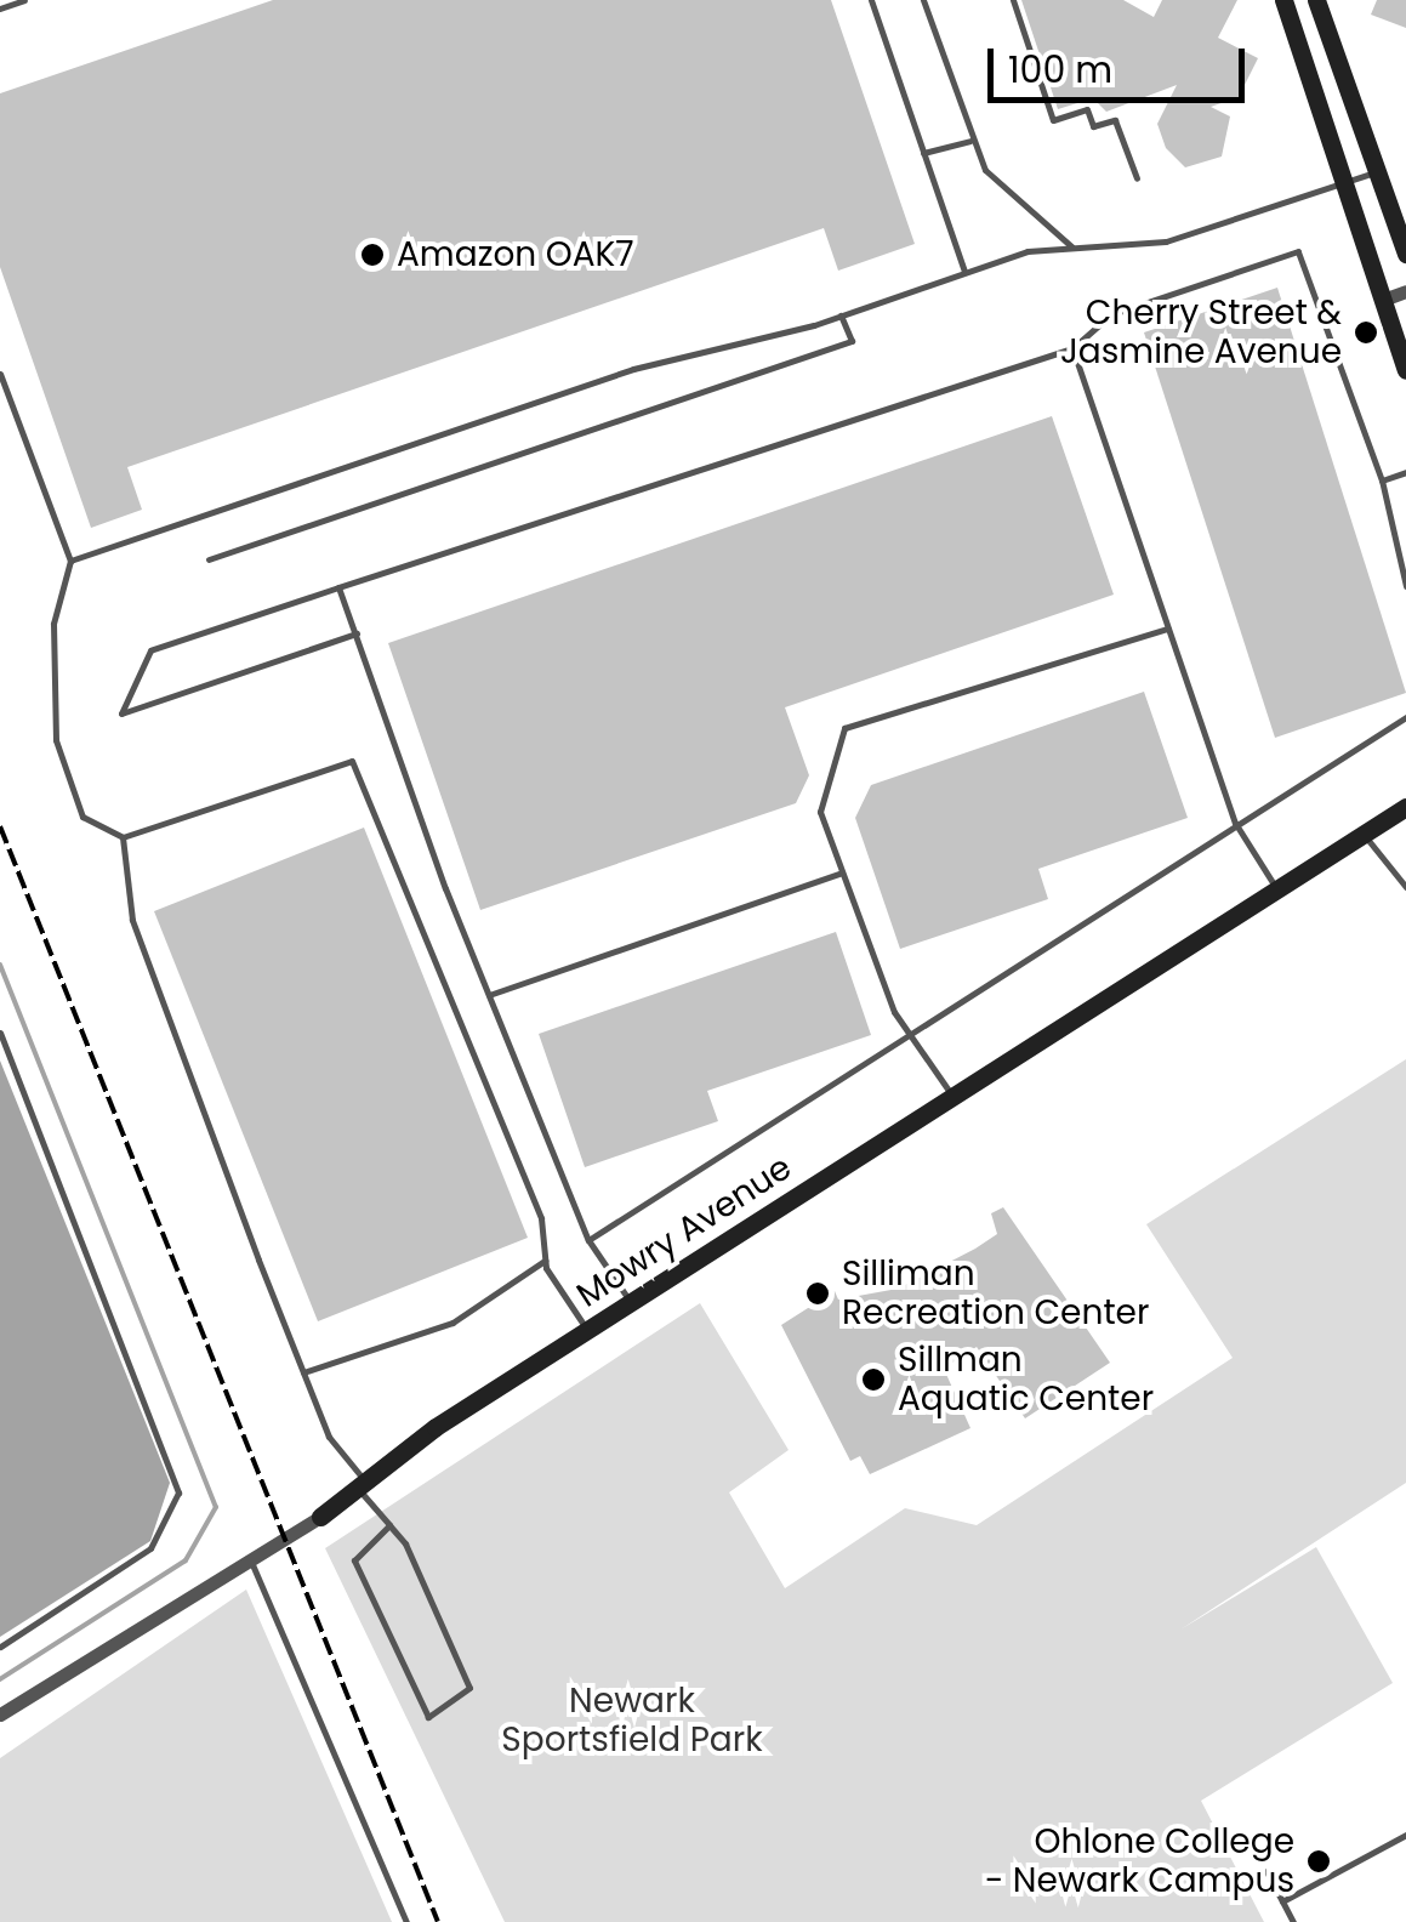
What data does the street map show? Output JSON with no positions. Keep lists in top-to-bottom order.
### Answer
{
  "streets": {
    "main road": ["Mowry Avenue"]
  },
  "parks": ["Newark Sportsfield Park"],
  "places": [
    "Amazon OAK7",
    "Cherry Street & Jasmine Avenue",
    "Silliman Recreation Center",
    "Sillman Aquatic Center",
    "Ohlone College - Newark Campus"
  ],
  "scale_bar": "100 m"
}
